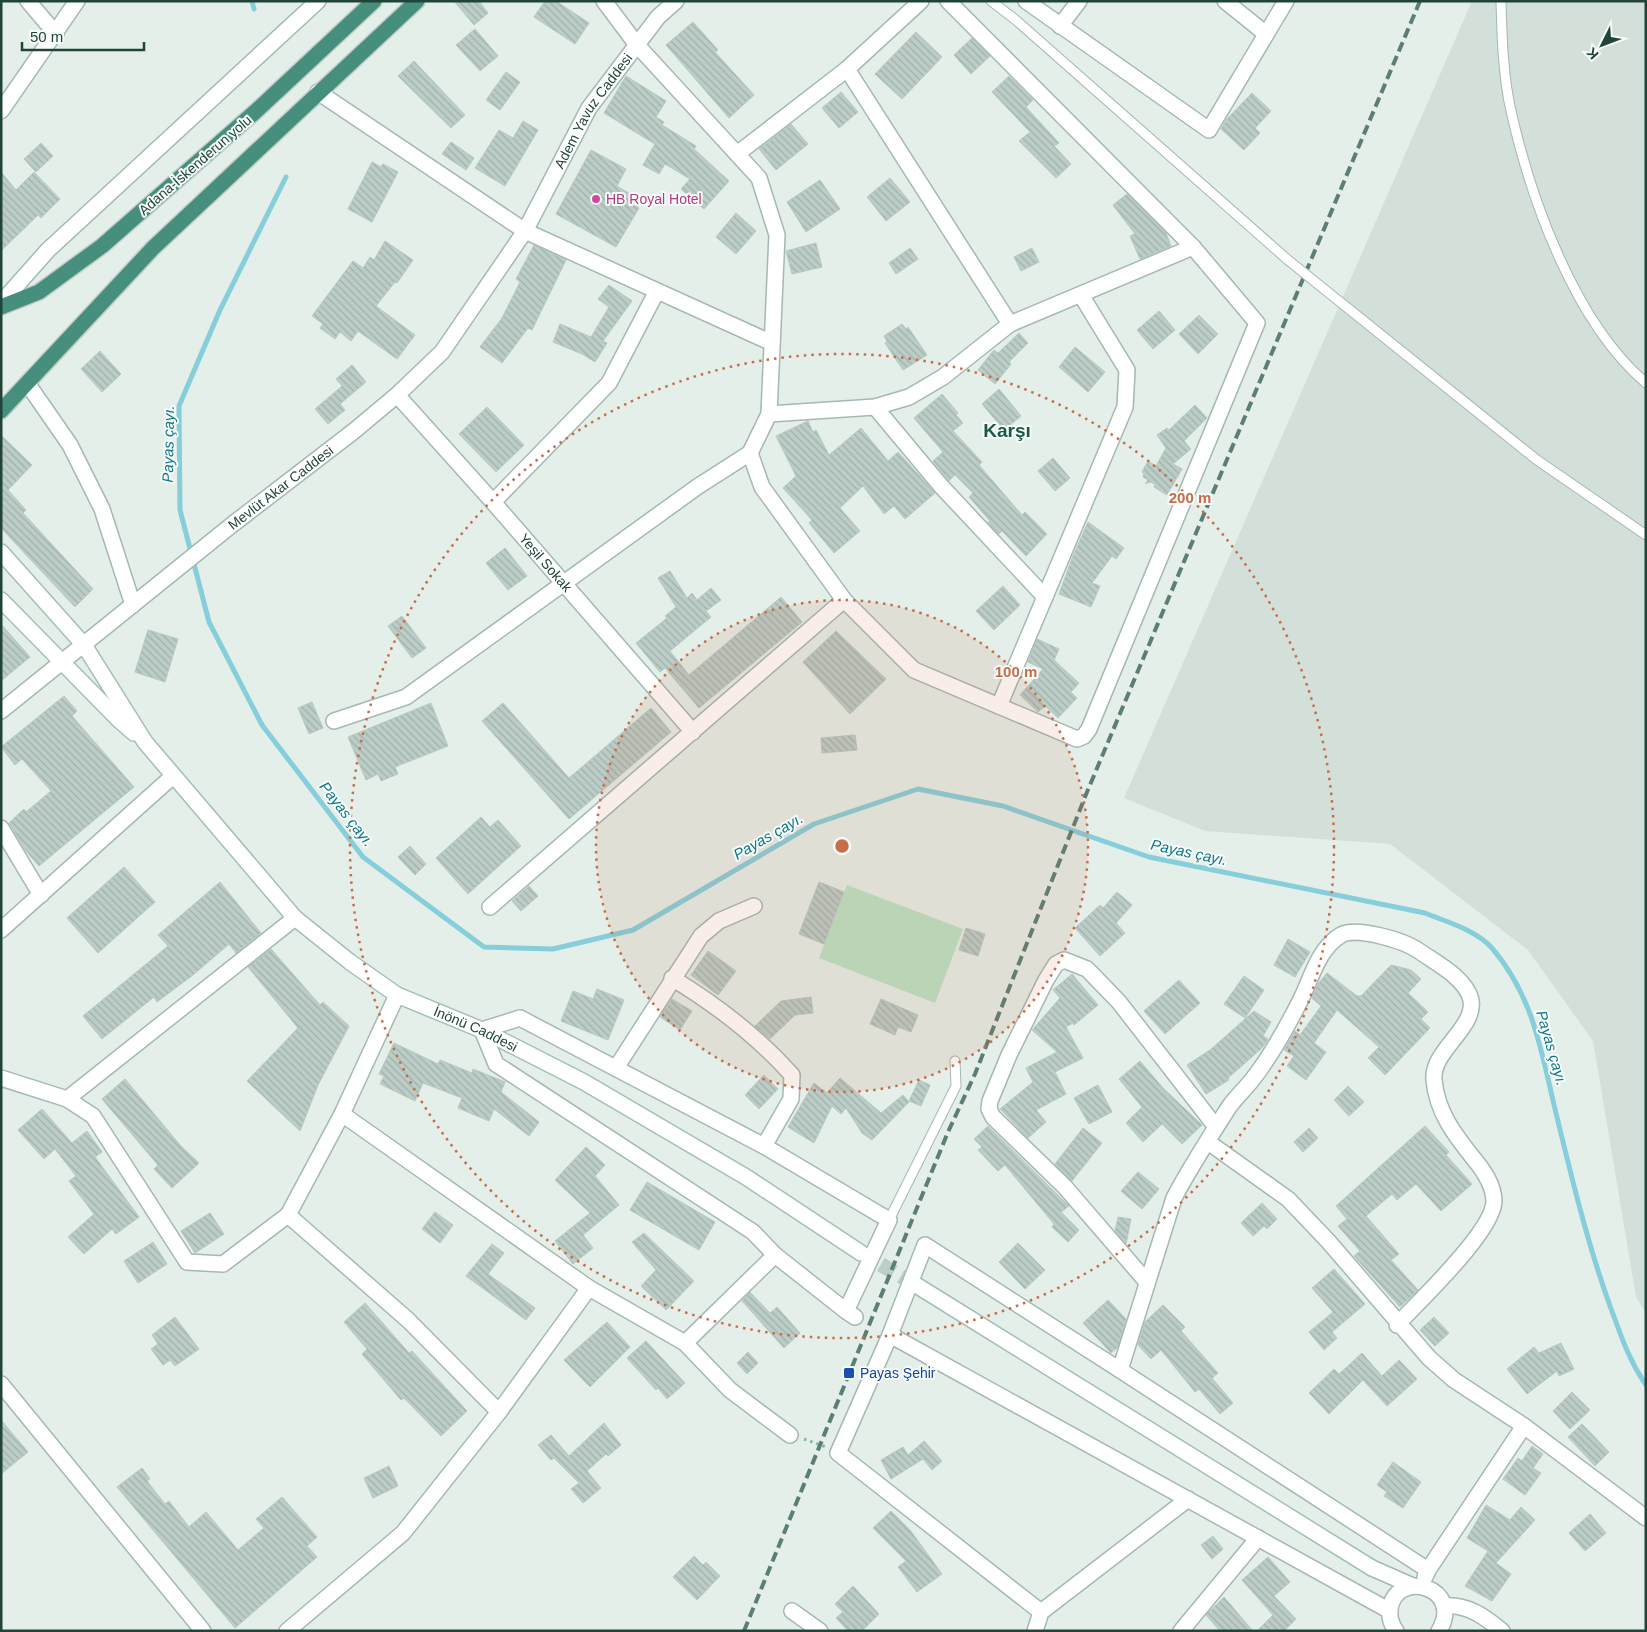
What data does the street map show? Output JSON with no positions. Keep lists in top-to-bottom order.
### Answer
{
  "streets": {
    "highway": ["Adana-İskenderun yolu"],
    "street": [
      "Adem Yavuz Caddesi",
      "Mevlüt Akar Caddesi",
      "Yeşil Sokak",
      "İnönü Caddesi"
    ]
  },
  "crossings": [
    ["Adem Yavuz Caddesi", "Mevlüt Akar Caddesi"],
    ["Mevlüt Akar Caddesi", "Yeşil Sokak"]
  ],
  "districts": ["Karşı"],
  "water": ["Payas çayı."],
  "places": {
    "other": ["HB Royal Hotel"],
    "transit": ["Payas Şehi̇r"]
  },
  "scale_bar": "50 m",
  "north": "bottom left",
  "rings": ["200 m", "100 m"]
}
